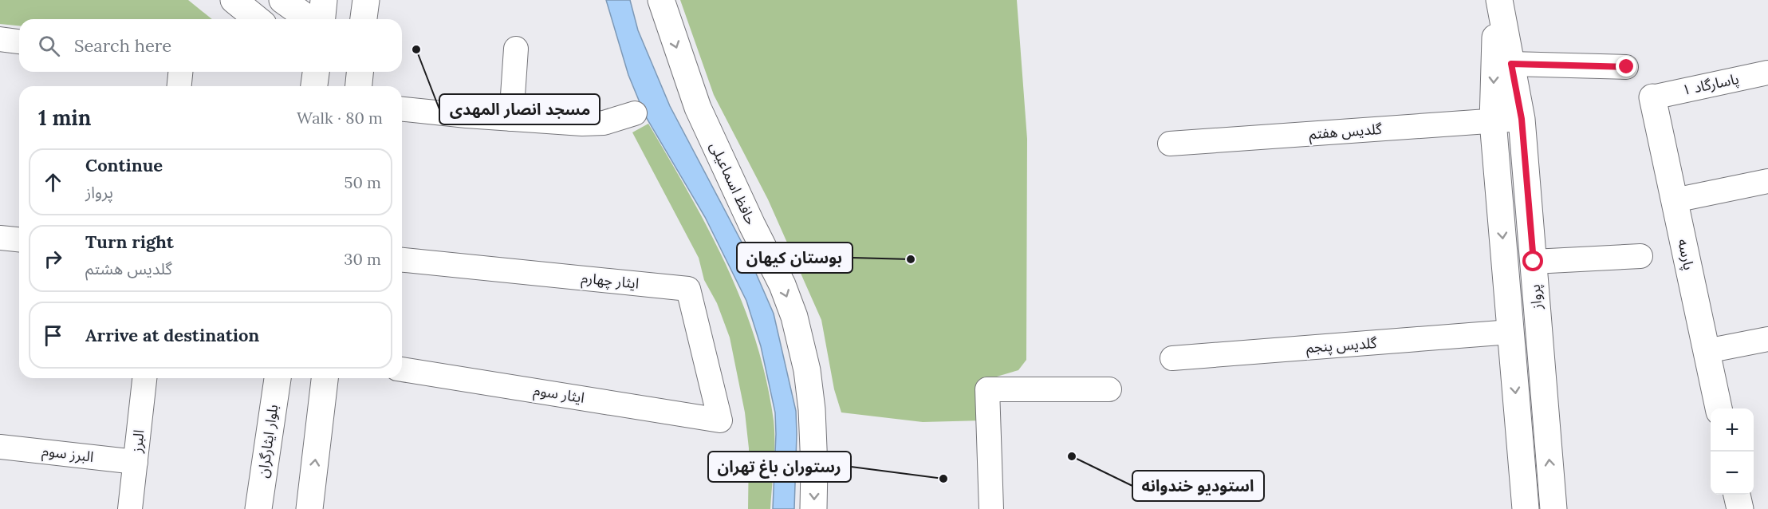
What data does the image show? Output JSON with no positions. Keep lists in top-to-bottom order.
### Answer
{
  "streets": {
    "street": [
      "پاسارگاد ۱",
      "گلدیس هفتم",
      "حافظ اسماعیلی",
      "پارسه",
      "ایثار چهارم",
      "پرواز",
      "گلدیس پنجم",
      "ایثار سوم",
      "البرز",
      "بلوار ایثارگران",
      "البرز سوم"
    ]
  },
  "crossings": [
    ["پاسارگاد ۱", "پارسه"],
    ["گلدیس هفتم", "پرواز"],
    ["ایثار چهارم", "ایثار سوم"],
    ["پرواز", "گلدیس پنجم"],
    ["البرز", "البرز سوم"]
  ],
  "one_way": ["حافظ اسماعیلی"],
  "places": [
    "مسجد انصار المهدی",
    "بوستان کیهان",
    "استودیو خندوانه",
    "رستوران باغ تهران"
  ],
  "page": {
    "search": "Search here",
    "heading": ["1 min", "Walk · 80 m"],
    "list": [
      ["Continue", "پرواز", "50 m"],
      ["Turn right", "گلدیس هشتم", "30 m"],
      "Arrive at destination"
    ],
    "map_buttons": ["+", "−"]
  }
}
